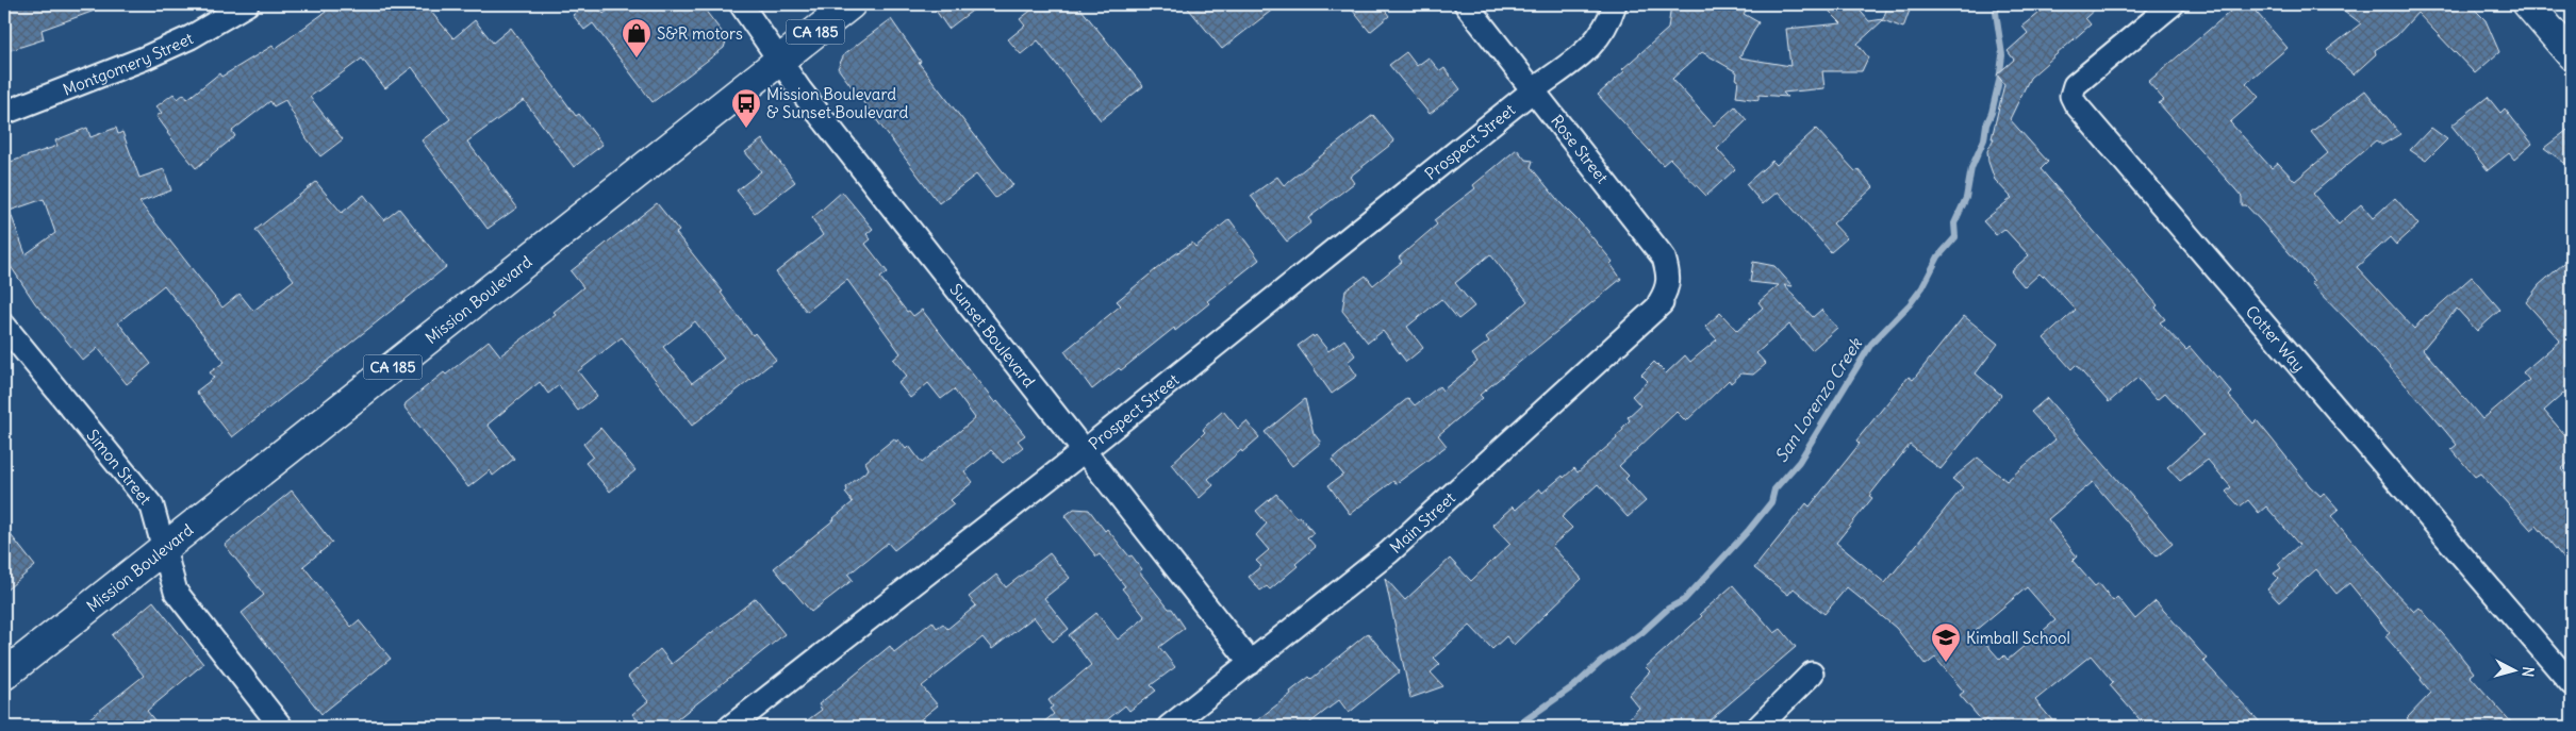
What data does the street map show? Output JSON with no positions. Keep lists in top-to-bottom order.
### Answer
{
  "streets": {
    "main road": ["CA 185", "Mission Boulevard"],
    "street": [
      "Montgomery Street",
      "Prospect Street",
      "Rose Street",
      "Sunset Boulevard",
      "Cotter Way",
      "Simon Street",
      "Main Street"
    ]
  },
  "crossings": [
    ["Prospect Street", "Rose Street"],
    ["Prospect Street", "Sunset Boulevard"],
    ["Rose Street", "Main Street"],
    ["Mission Boulevard", "Sunset Boulevard"],
    ["Mission Boulevard", "Simon Street"],
    ["Sunset Boulevard", "Main Street"]
  ],
  "water": ["San Lorenzo Creek"],
  "places": {
    "shop": ["S&R motors"],
    "bus stop": ["Mission Boulevard & Sunset Boulevard"],
    "school or university": ["Kimball School"]
  },
  "north": "right"
}
